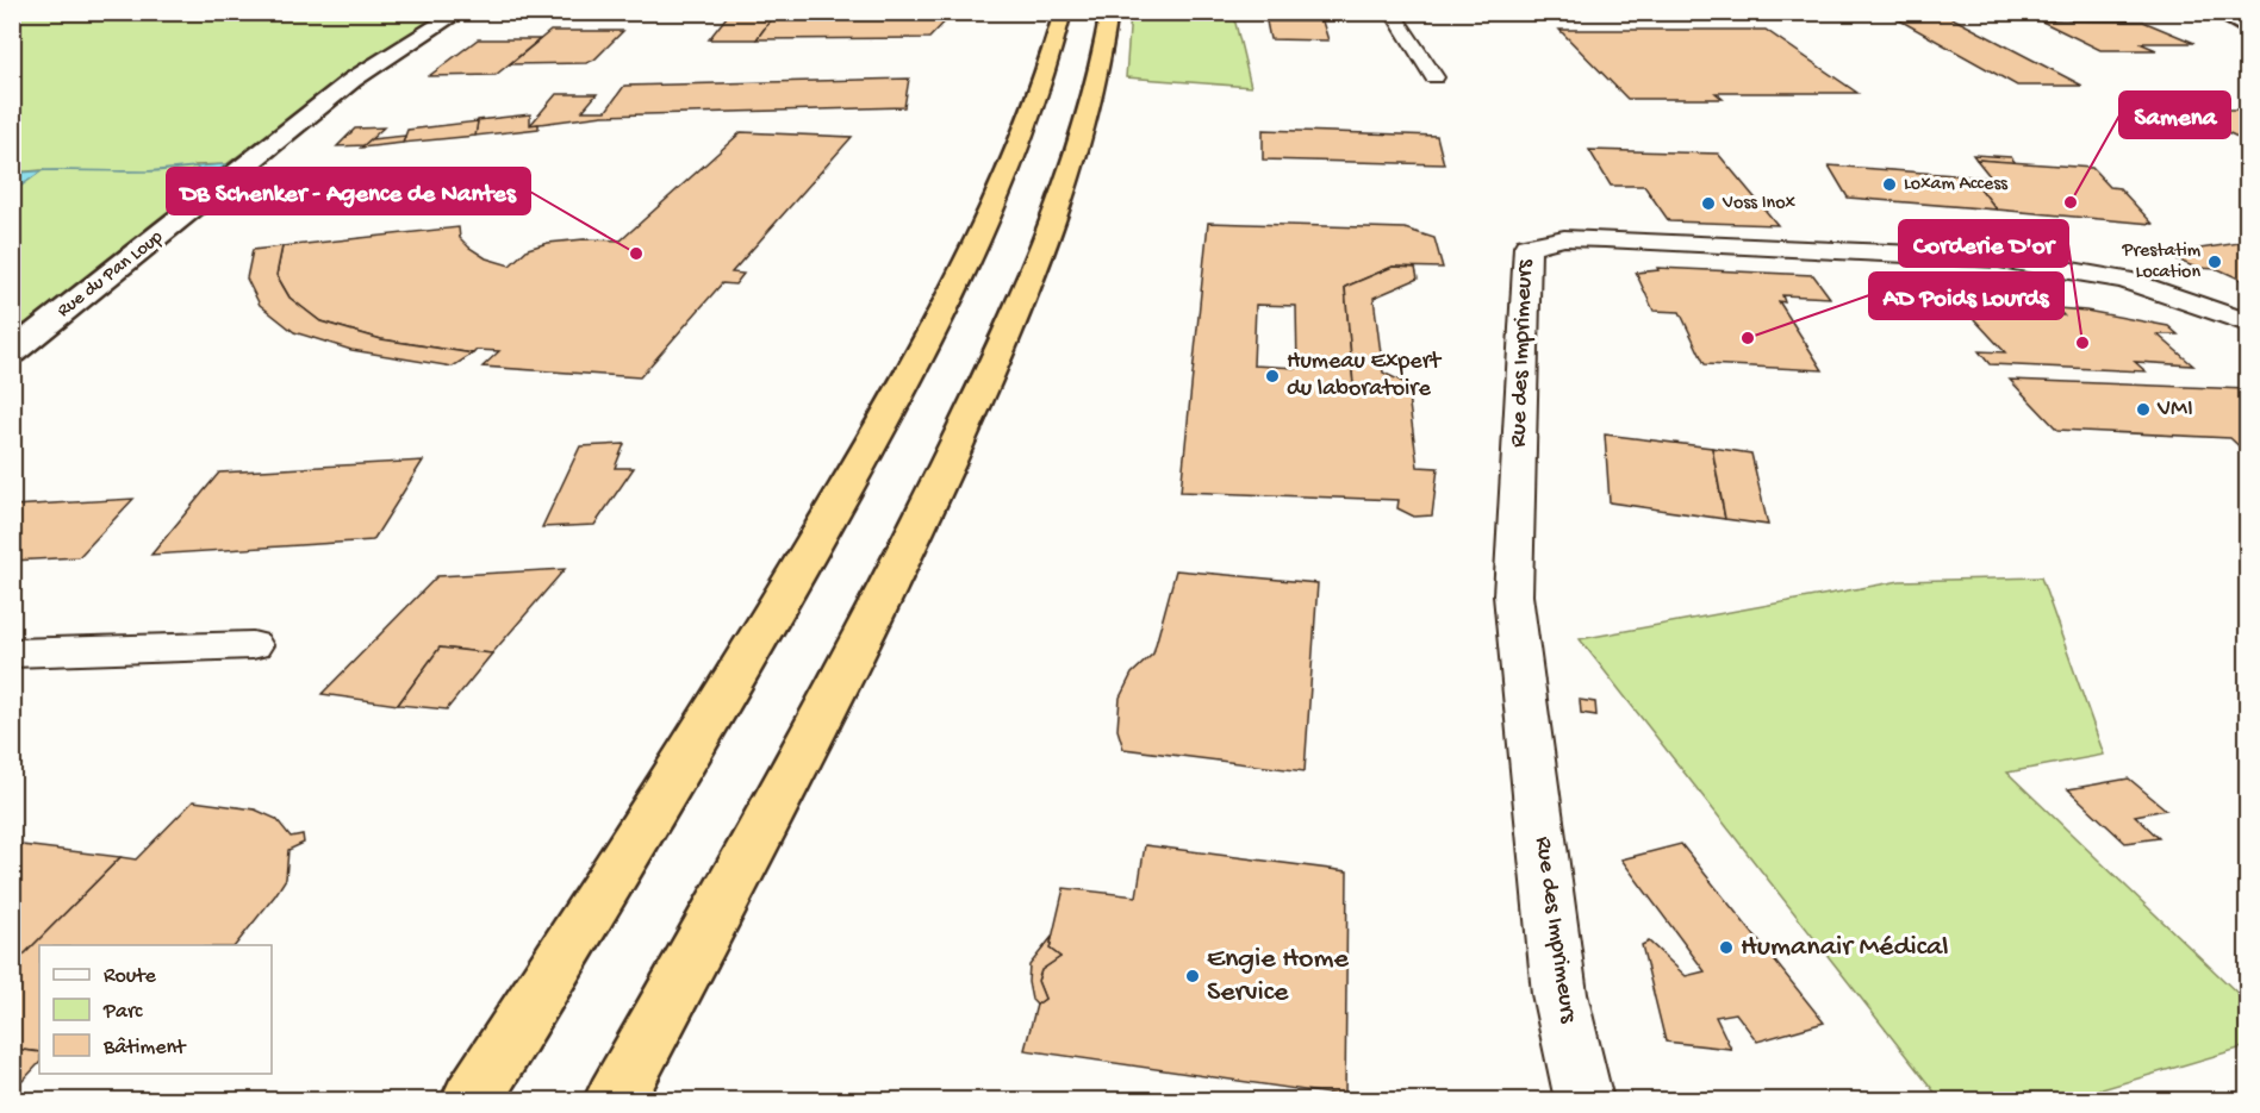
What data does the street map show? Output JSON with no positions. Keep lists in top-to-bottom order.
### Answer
{
  "streets": {
    "street": ["Rue du Pan Loup", "Rue des Imprimeurs"]
  },
  "places": [
    "Loxam Access",
    "Samena",
    "Voss Inox",
    "DB Schenker - Agence de Nantes",
    "Prestatim Location",
    "AD Poids Lourds",
    "Corderie D'or",
    "Humeau Expert du laboratoire",
    "VMI",
    "Humanair Médical",
    "Engie Home Service"
  ],
  "legend": ["Route", "Parc", "Bâtiment"]
}
